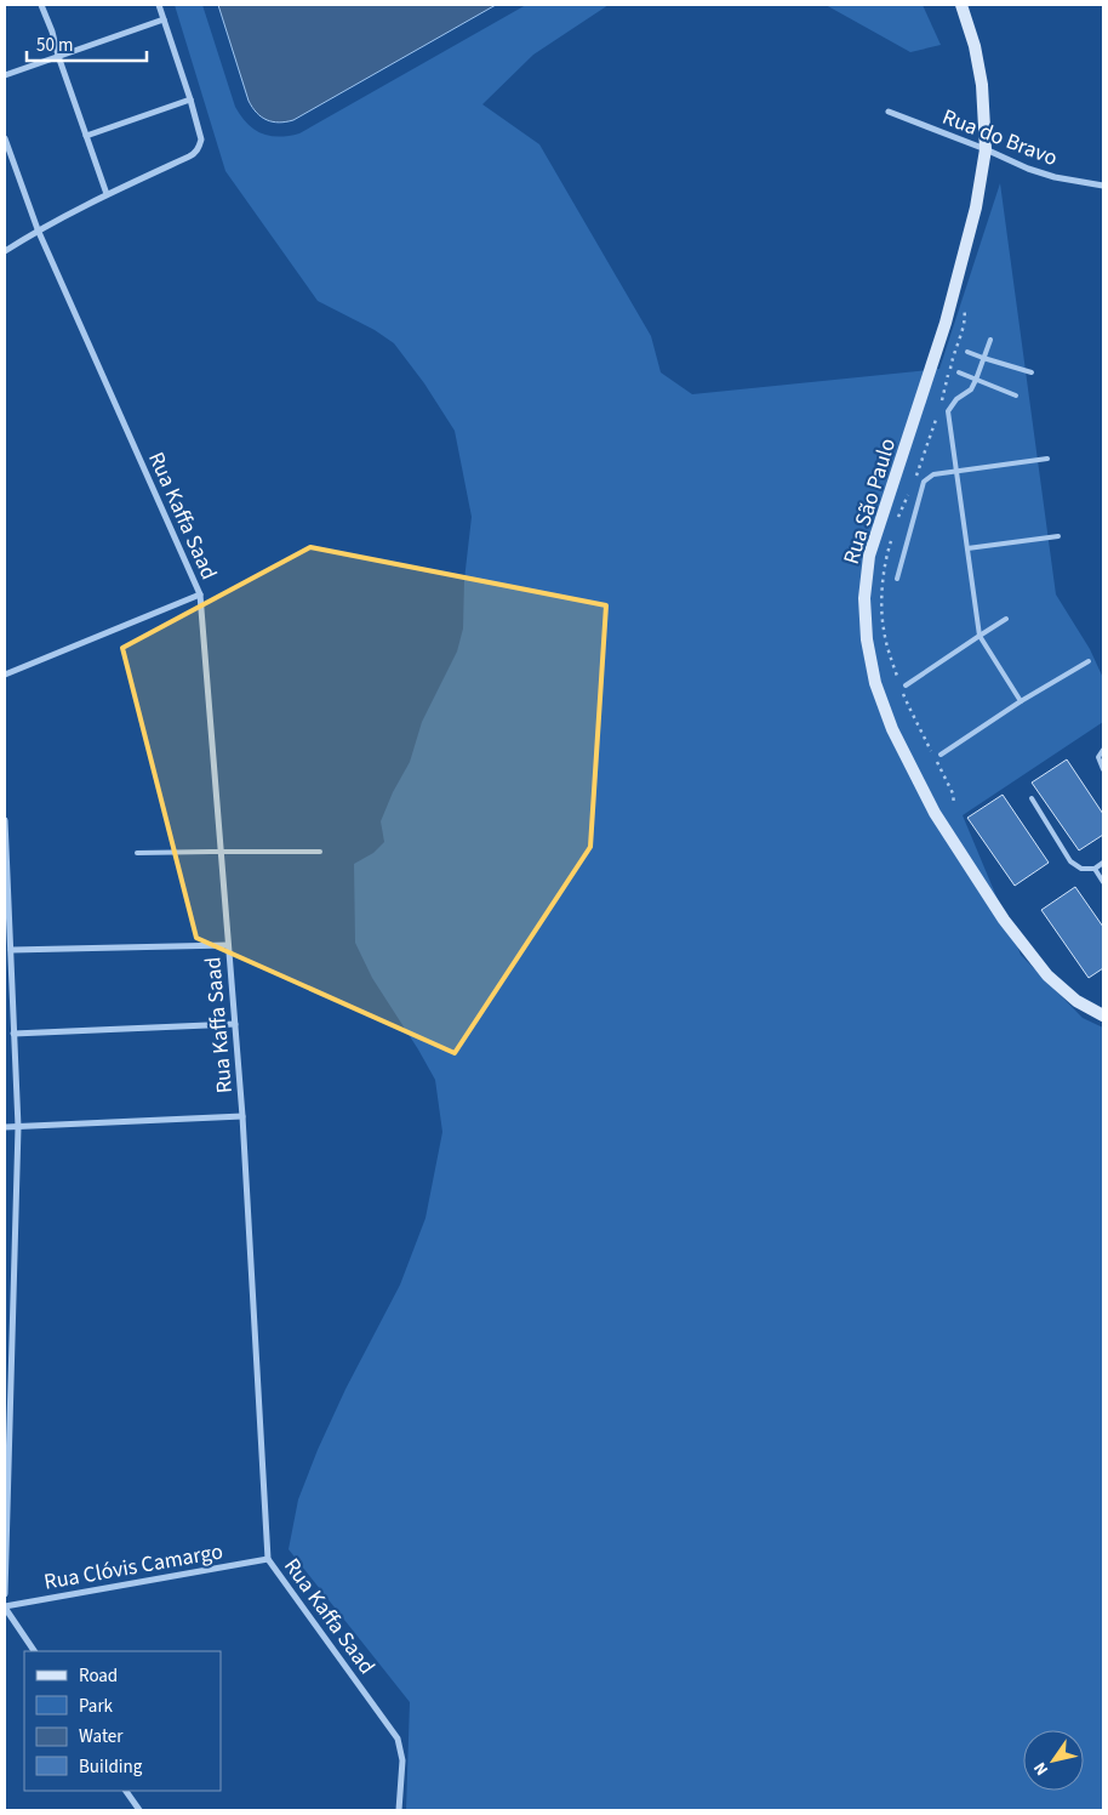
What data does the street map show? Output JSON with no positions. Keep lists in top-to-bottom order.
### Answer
{
  "streets": {
    "street": [
      "Rua do Bravo",
      "Rua São Paulo",
      "Rua Kaffa Saad",
      "Rua Clóvis Camargo"
    ]
  },
  "crossings": [
    ["Rua do Bravo", "Rua São Paulo"],
    ["Rua Kaffa Saad", "Rua Clóvis Camargo"]
  ],
  "legend": [
    "Road",
    "Park",
    "Water",
    "Building"
  ],
  "scale_bar": "50 m",
  "north": "bottom left"
}
